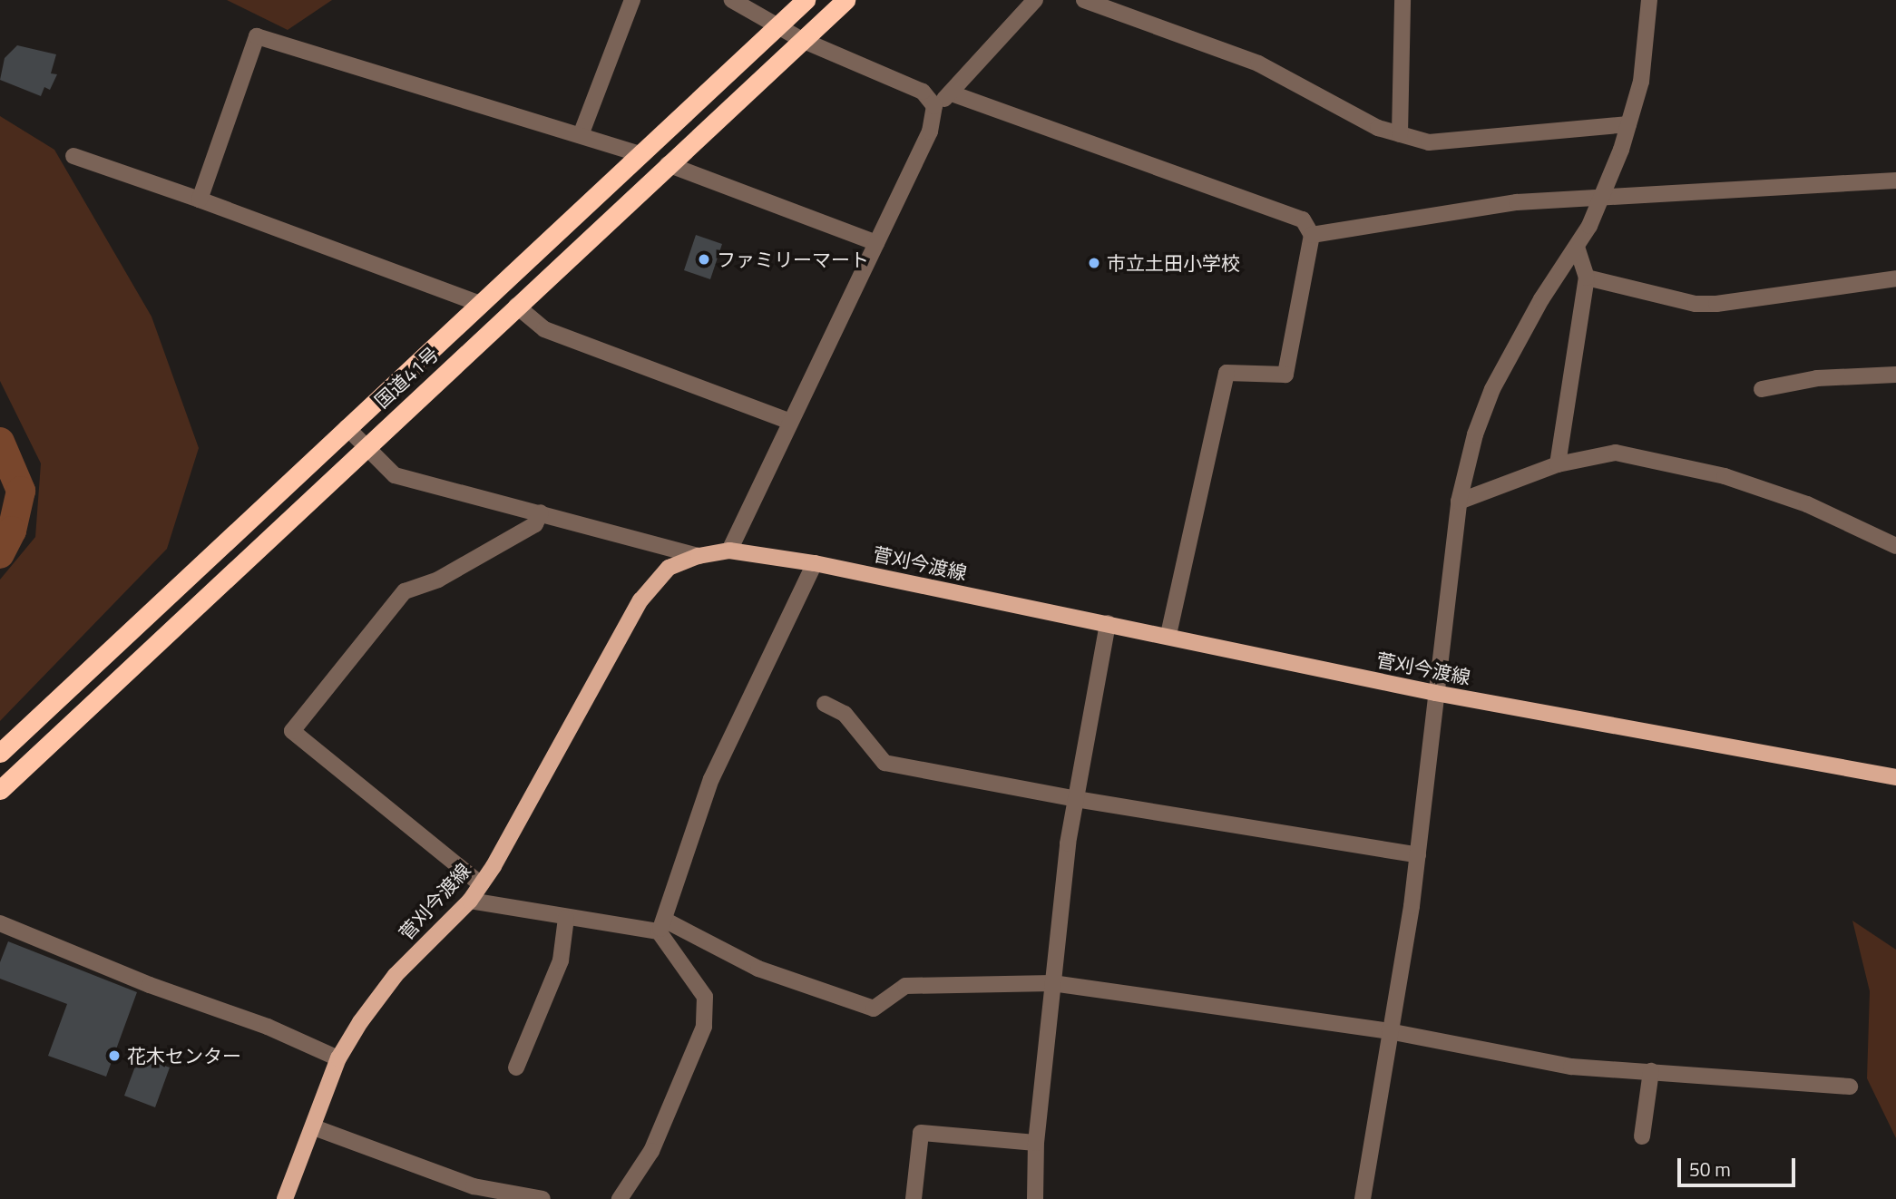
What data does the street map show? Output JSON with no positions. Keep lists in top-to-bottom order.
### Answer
{
  "streets": {
    "highway": ["国道41号"],
    "main road": ["菅刈今渡線"]
  },
  "places": ["ファミリーマート", "市立土田小学校", "花木センター"],
  "scale_bar": "50 m"
}
